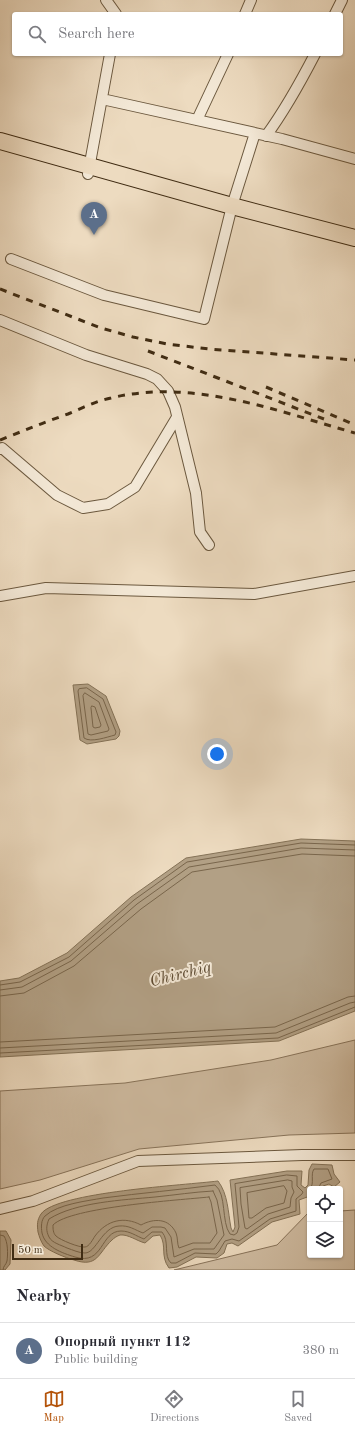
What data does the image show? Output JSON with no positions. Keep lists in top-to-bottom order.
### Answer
{
  "water": ["Chirchiq"],
  "scale_bar": "50 m",
  "page": {
    "search": "Search here",
    "pins": "A",
    "scale": "50 m",
    "heading": "Nearby",
    "list": [
      {
        "mark": "A",
        "name": "Опорный пункт 112",
        "note": "Public building",
        "value": "380 m"
      }
    ],
    "nav": ["Map", "Directions", "Saved"]
  }
}
